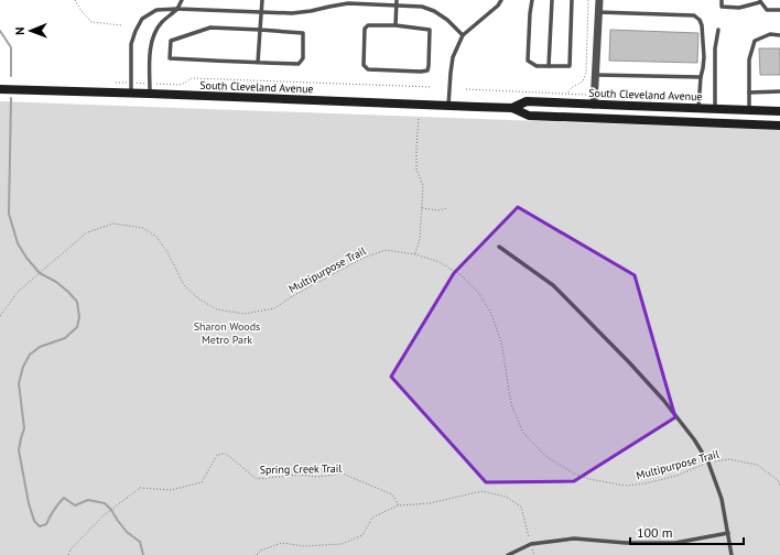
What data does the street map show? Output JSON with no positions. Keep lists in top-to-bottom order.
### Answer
{
  "streets": {
    "main road": ["South Cleveland Avenue"],
    "path": ["Multipurpose Trail", "Spring Creek Trail"]
  },
  "parks": ["Sharon Woods Metro Park"],
  "scale_bar": "100 m",
  "north": "left"
}
